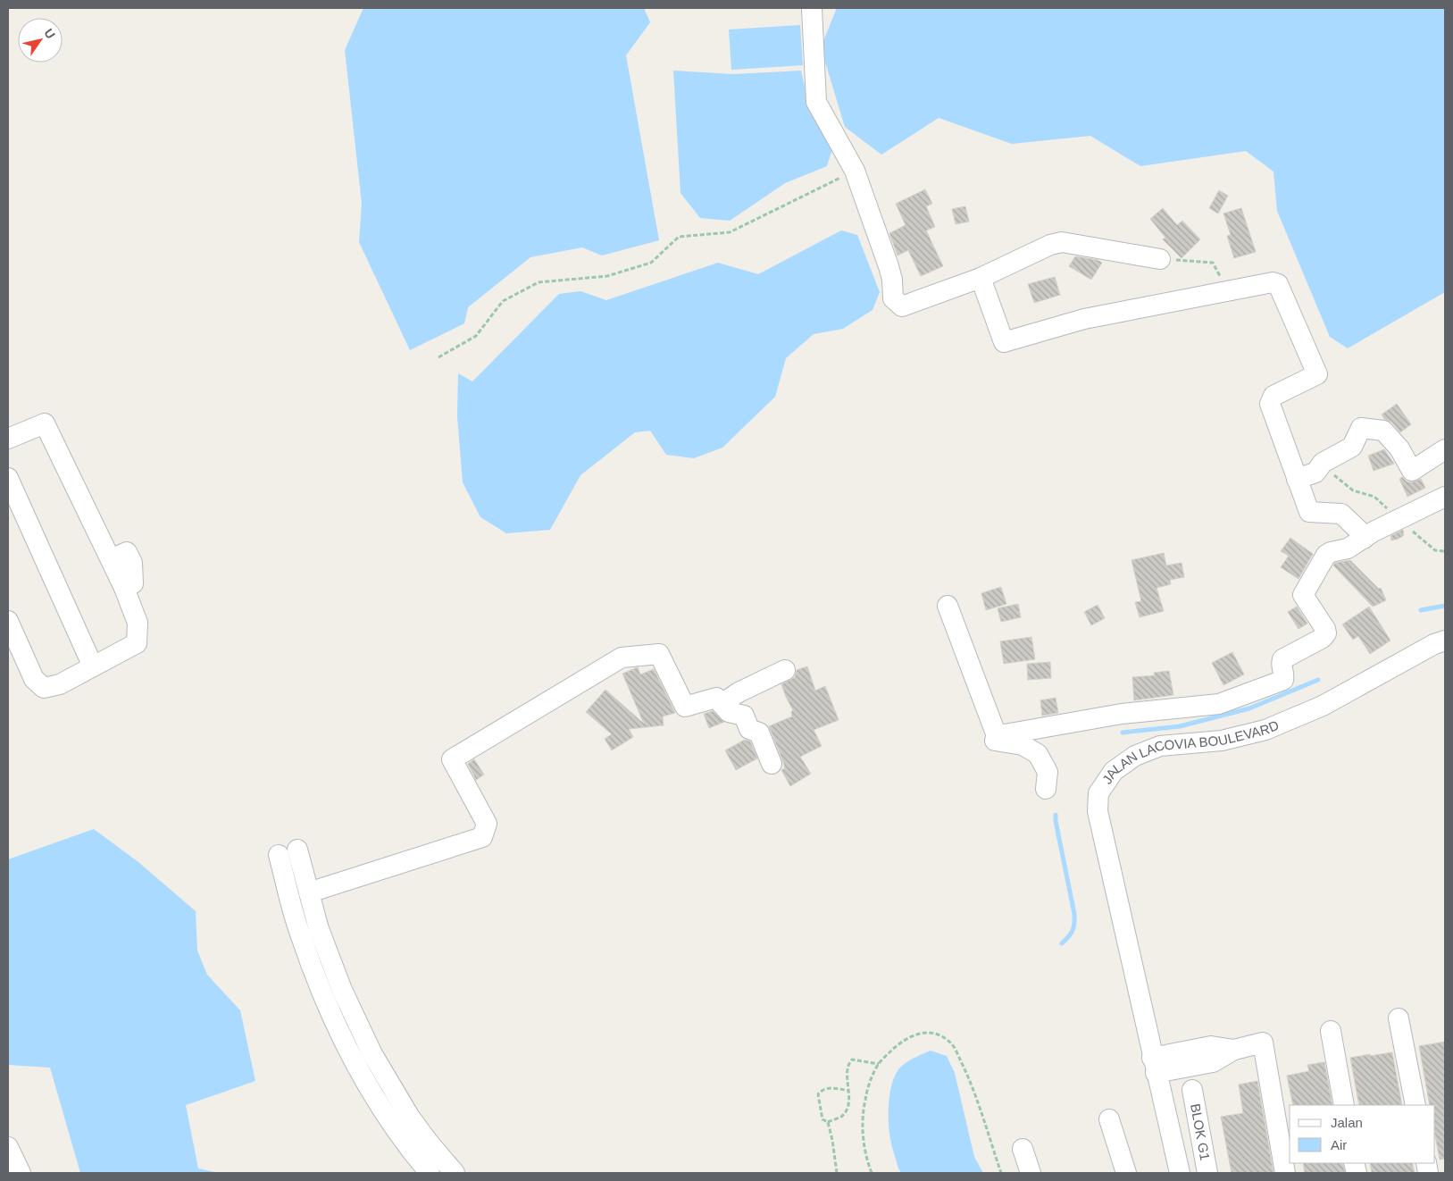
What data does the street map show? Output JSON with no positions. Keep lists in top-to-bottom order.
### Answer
{
  "streets": {
    "street": ["JALAN LACOVIA BOULEVARD", "BLOK G1"]
  },
  "legend": ["Jalan", "Air"],
  "north": "top right"
}
